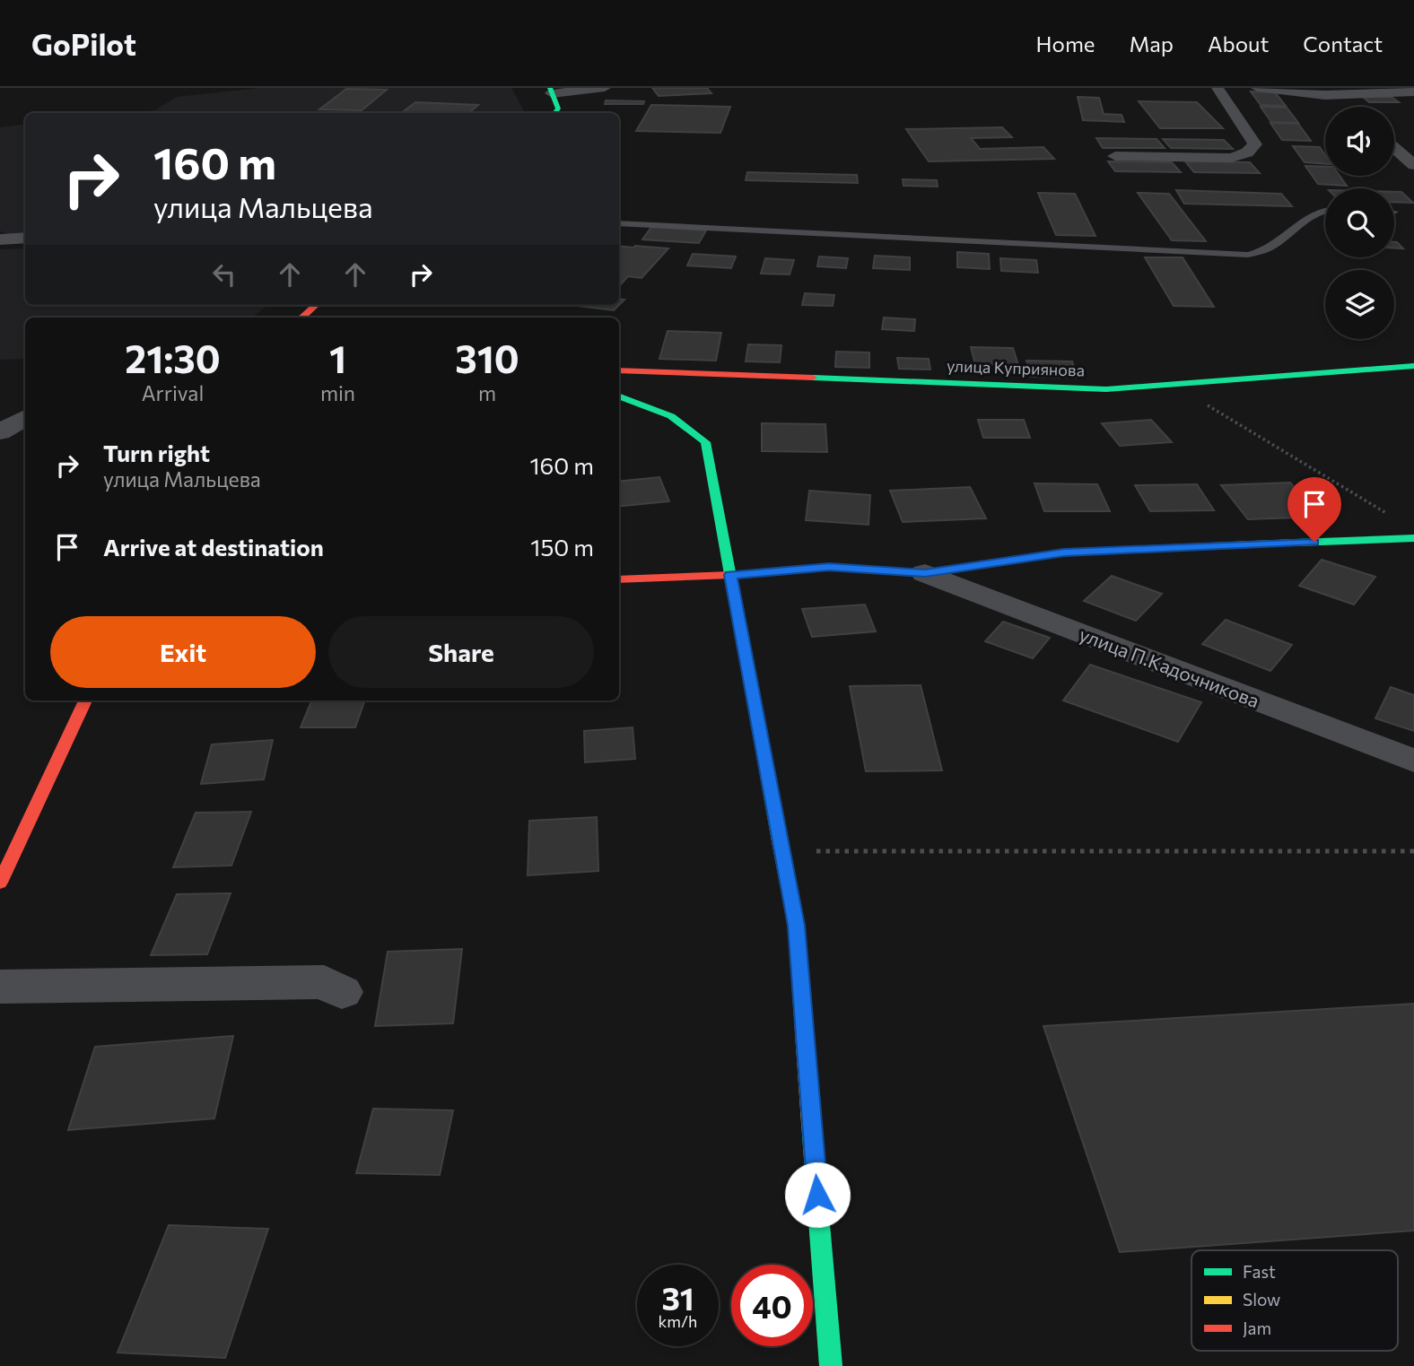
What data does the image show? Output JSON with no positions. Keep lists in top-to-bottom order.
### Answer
{
  "streets": {
    "street": ["улица Куприянова", "улица П.Кадочникова"]
  },
  "legend": ["Fast", "Slow", "Jam"],
  "page": {
    "header": "GoPilot",
    "nav": [
      "Home",
      "Map",
      "About",
      "Contact"
    ],
    "turn": ["160 m", "улица Мальцева"],
    "eta": [
      "21:30",
      "Arrival",
      "1",
      "min",
      "310",
      "m"
    ],
    "list": [
      {
        "name": "Turn right",
        "note": "улица Мальцева",
        "value": "160 m"
      },
      {
        "name": "Arrive at destination",
        "value": "150 m"
      }
    ],
    "buttons": ["Exit", "Share"],
    "speed": "31 km/h",
    "limit": "40"
  }
}
